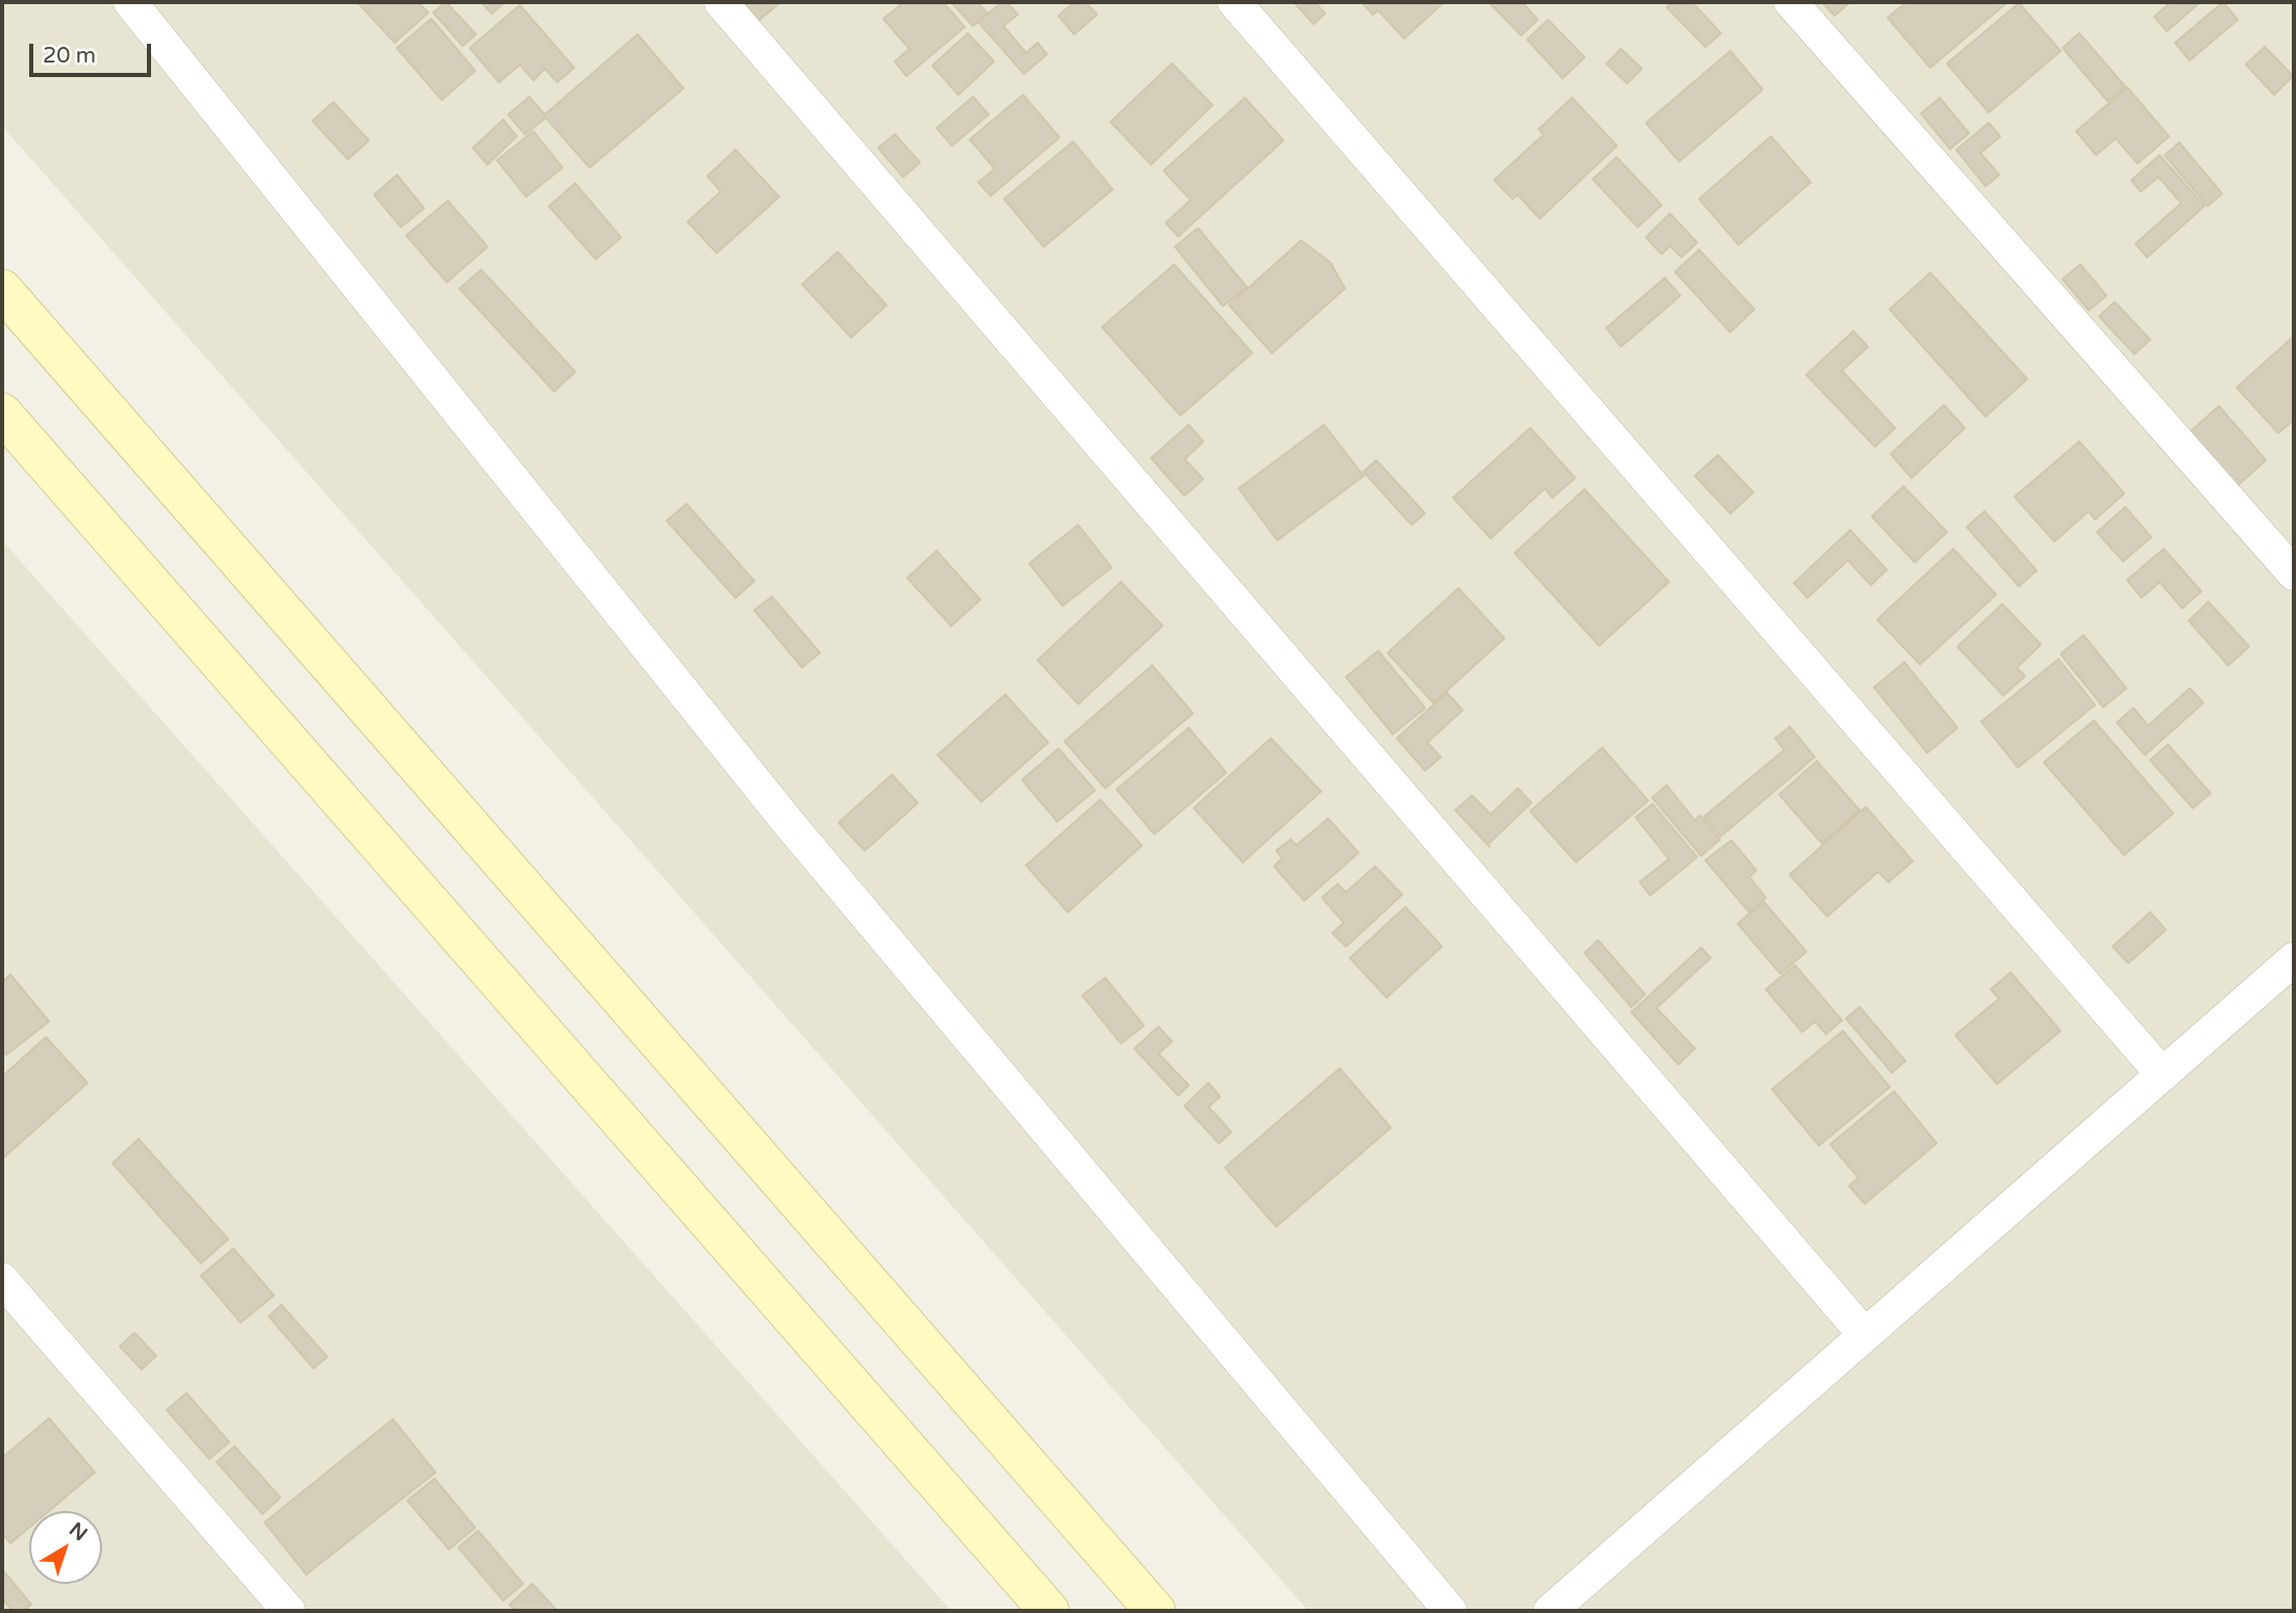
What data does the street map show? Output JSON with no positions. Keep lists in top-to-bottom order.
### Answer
{
  "scale_bar": "20 m",
  "north": "top right"
}
